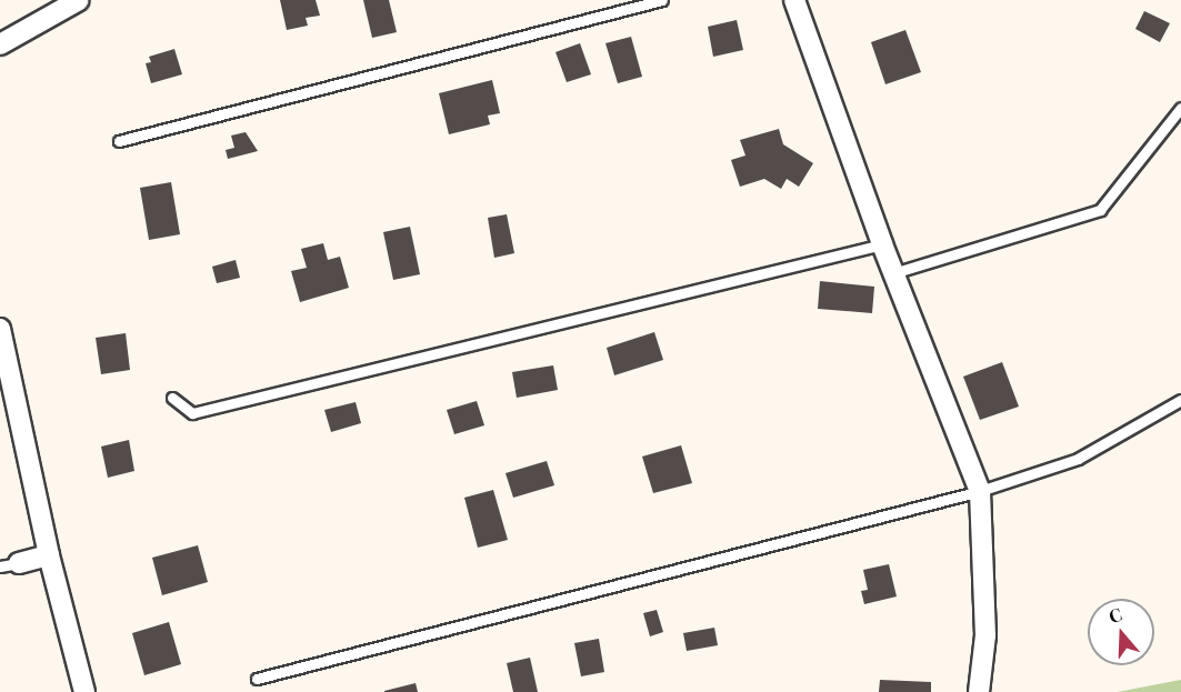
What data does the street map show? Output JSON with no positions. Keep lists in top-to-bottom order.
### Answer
{
  "north": "top"
}
